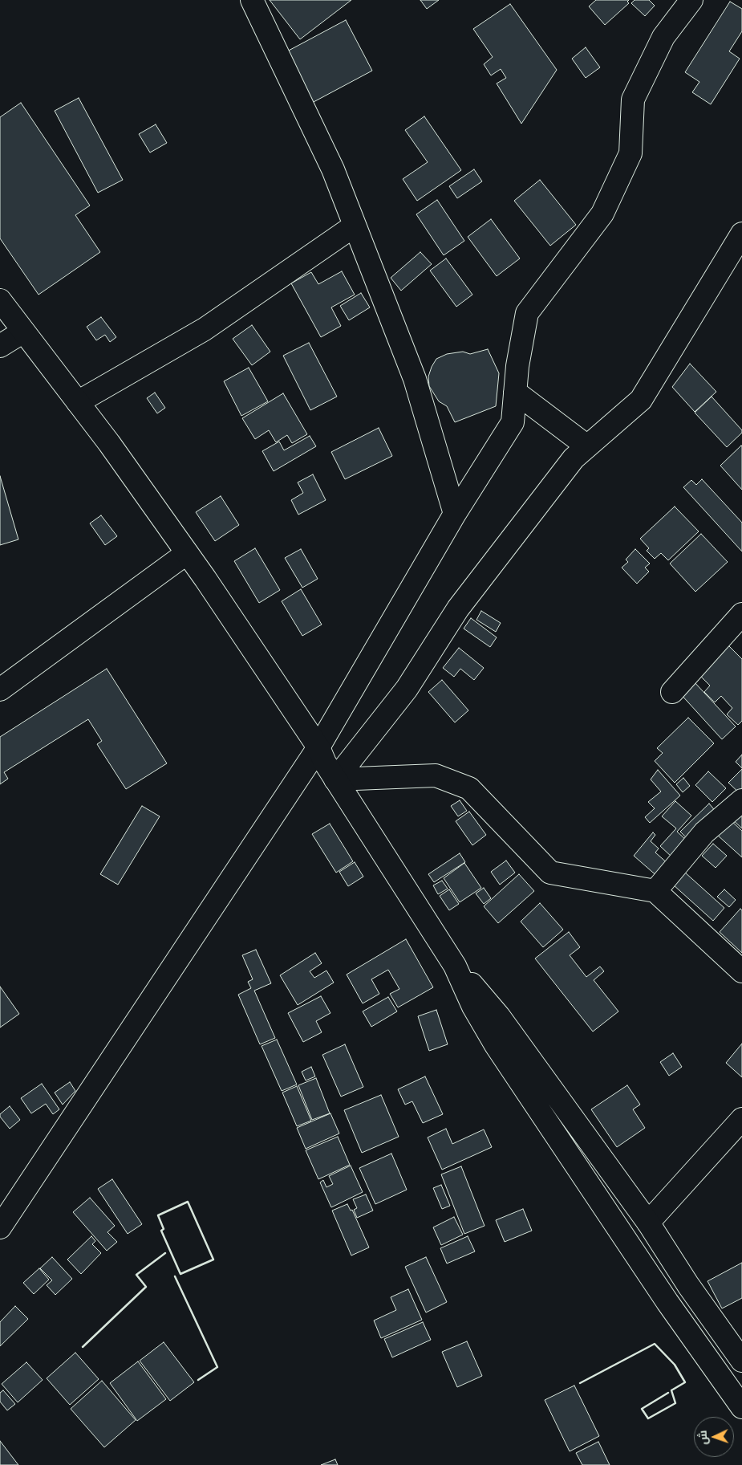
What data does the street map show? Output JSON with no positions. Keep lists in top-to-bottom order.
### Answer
{
  "north": "left"
}
